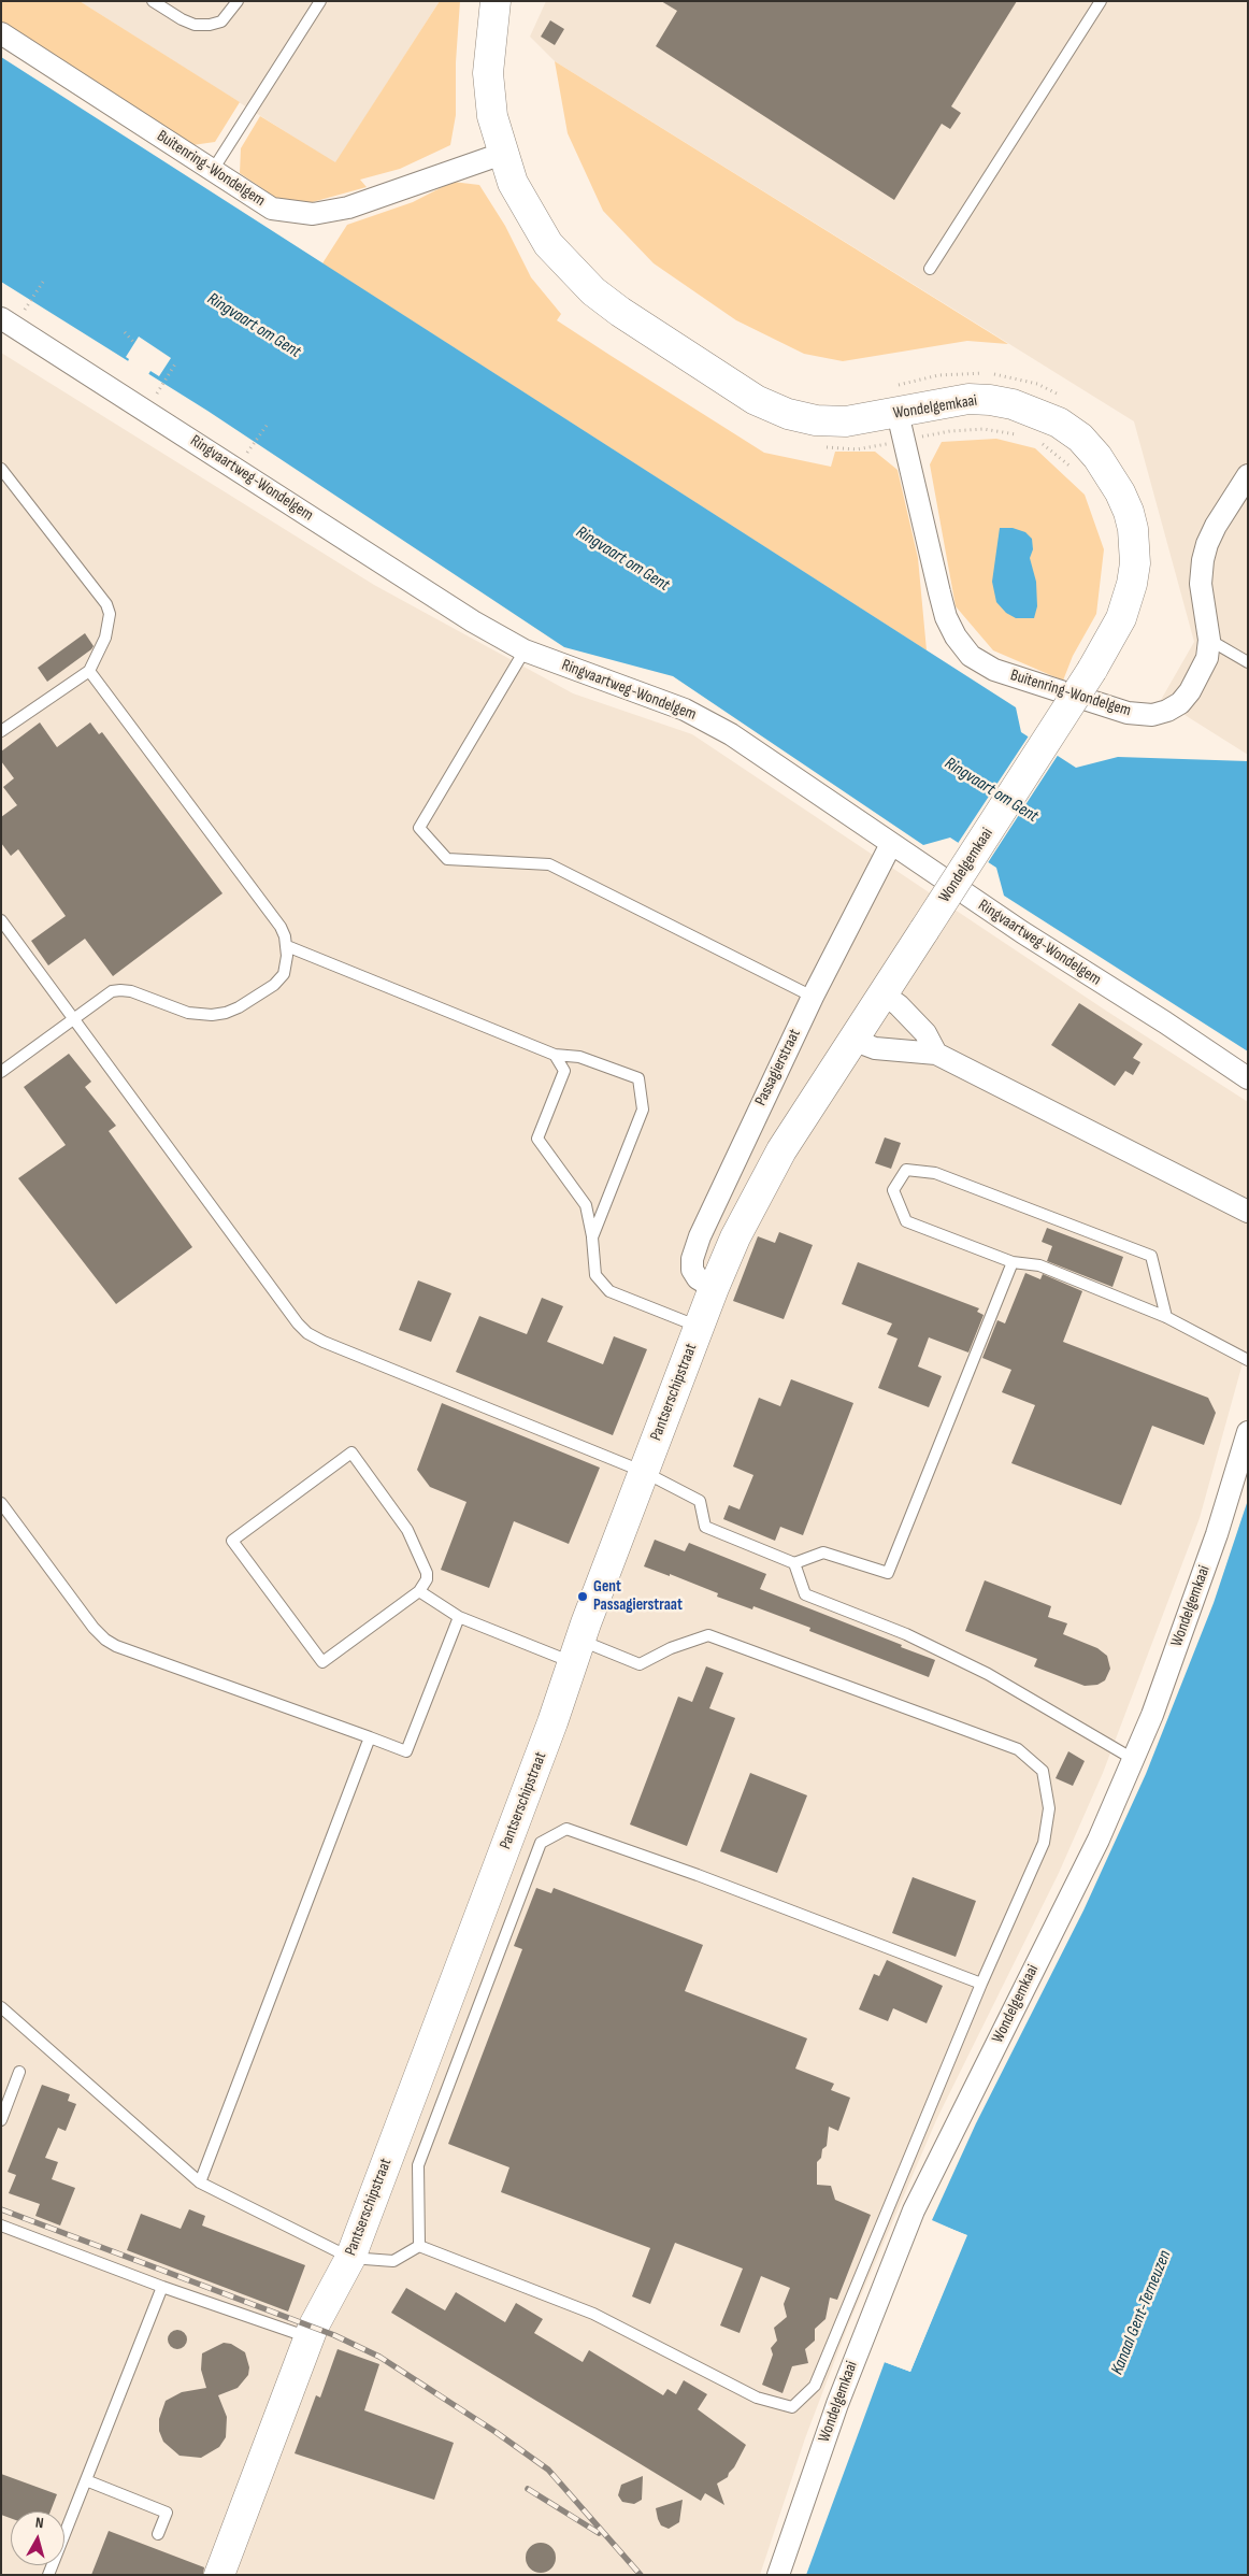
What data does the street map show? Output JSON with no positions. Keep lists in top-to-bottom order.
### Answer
{
  "streets": {
    "main road": ["Wondelgemkaai", "Pantserschipstraat"],
    "street": ["Buitenring-Wondelgem", "Ringvaartweg-Wondelgem", "Passagierstraat"]
  },
  "crossings": [
    ["Buitenring-Wondelgem", "Wondelgemkaai"],
    ["Wondelgemkaai", "Pantserschipstraat"],
    ["Ringvaartweg-Wondelgem", "Passagierstraat"],
    ["Passagierstraat", "Pantserschipstraat"]
  ],
  "water": ["Ringvaart om Gent", "Kanaal Gent-Terneuzen"],
  "places": ["Gent Passagierstraat"],
  "north": "top"
}
